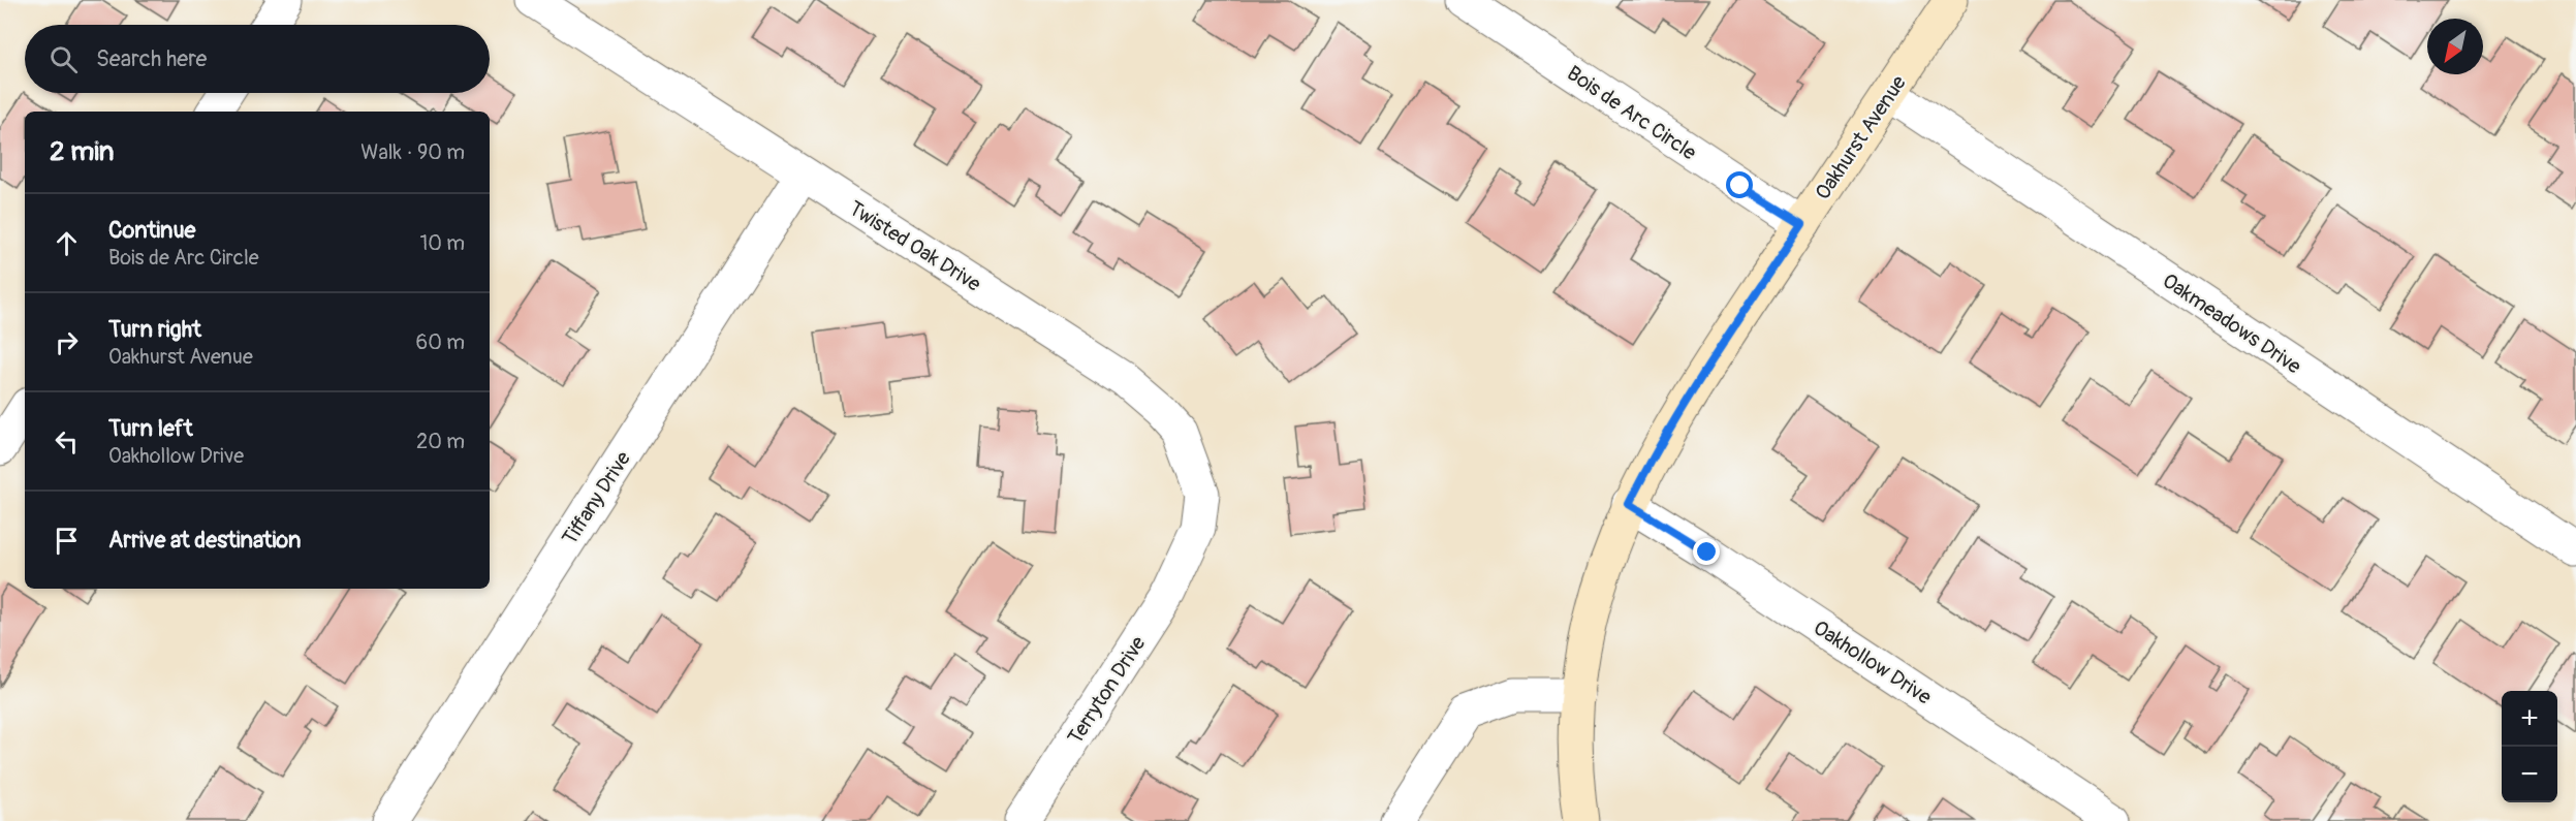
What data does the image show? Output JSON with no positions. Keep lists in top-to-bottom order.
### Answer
{
  "streets": {
    "street": [
      "Bois de Arc Circle",
      "Oakhurst Avenue",
      "Twisted Oak Drive",
      "Oakmeadows Drive",
      "Tiffany Drive",
      "Oakhollow Drive",
      "Terryton Drive"
    ]
  },
  "crossings": [
    ["Bois de Arc Circle", "Oakhurst Avenue"],
    ["Oakhurst Avenue", "Oakmeadows Drive"],
    ["Oakhurst Avenue", "Oakhollow Drive"],
    ["Twisted Oak Drive", "Tiffany Drive"],
    ["Twisted Oak Drive", "Terryton Drive"]
  ],
  "north": "bottom left",
  "page": {
    "search": "Search here",
    "heading": ["2 min", "Walk · 90 m"],
    "list": [
      ["Continue", "Bois de Arc Circle", "10 m"],
      ["Turn right", "Oakhurst Avenue", "60 m"],
      ["Turn left", "Oakhollow Drive", "20 m"],
      "Arrive at destination"
    ],
    "map_buttons": ["+", "−"]
  }
}
